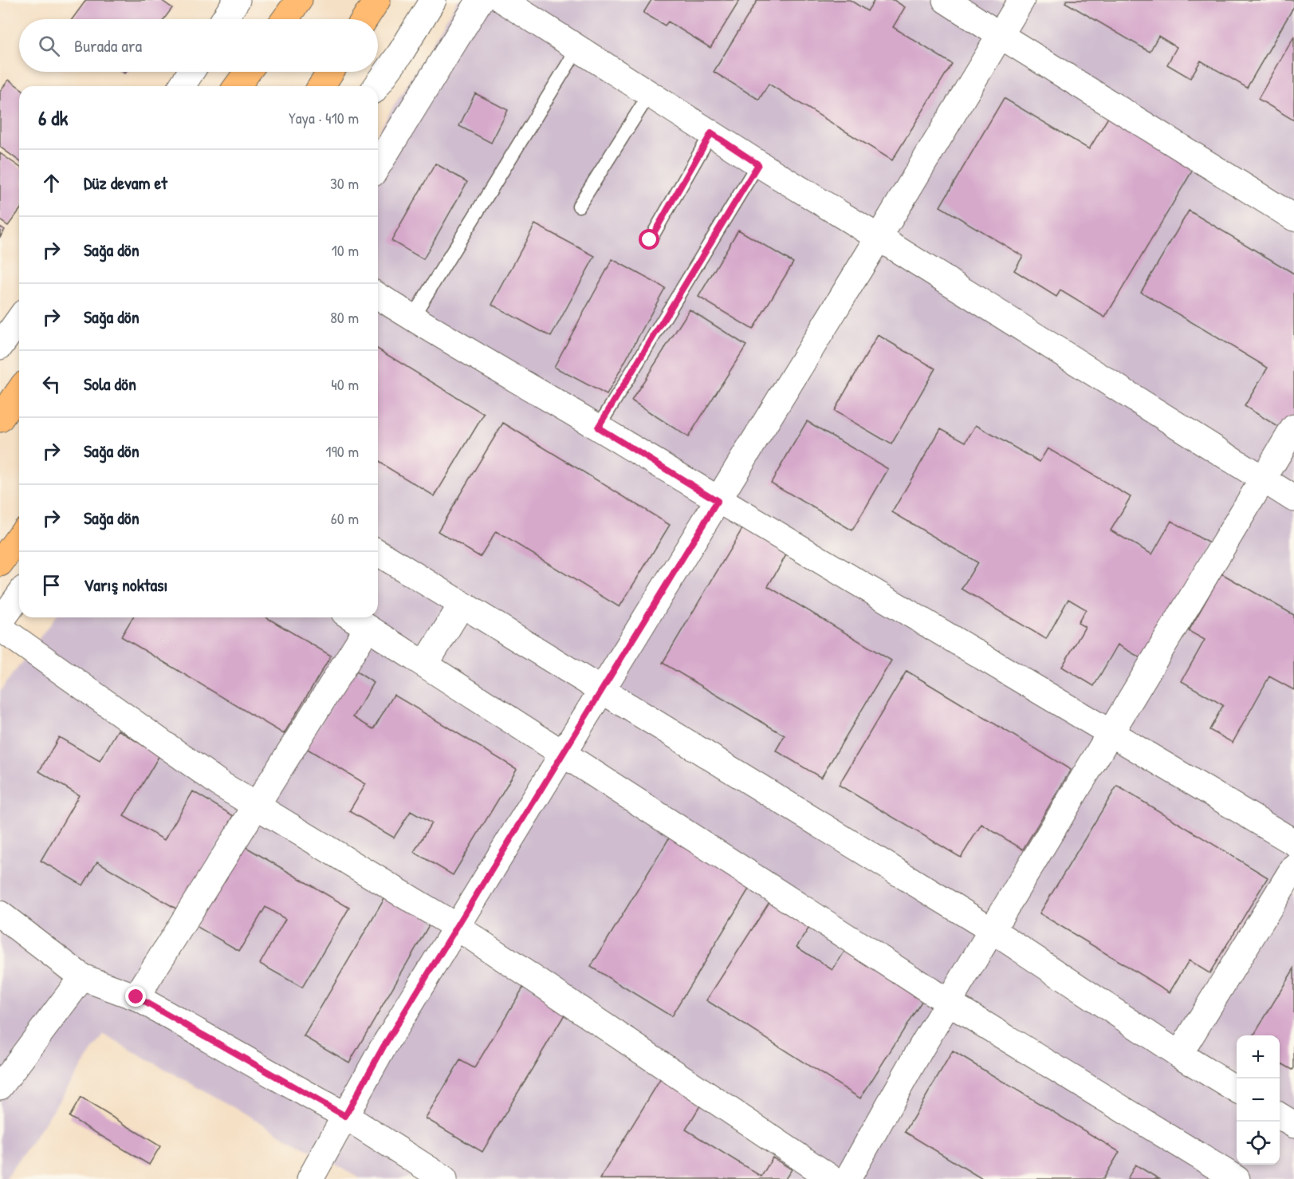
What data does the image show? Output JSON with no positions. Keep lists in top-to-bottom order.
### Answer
{
  "page": {
    "search": "Burada ara",
    "heading": ["6 dk", "Yaya · 410 m"],
    "list": [
      ["Düz devam et", "30 m"],
      ["Sağa dön", "10 m"],
      ["Sağa dön", "80 m"],
      ["Sola dön", "40 m"],
      ["Sağa dön", "190 m"],
      ["Sağa dön", "60 m"],
      "Varış noktası"
    ],
    "map_buttons": ["+", "−"]
  }
}
